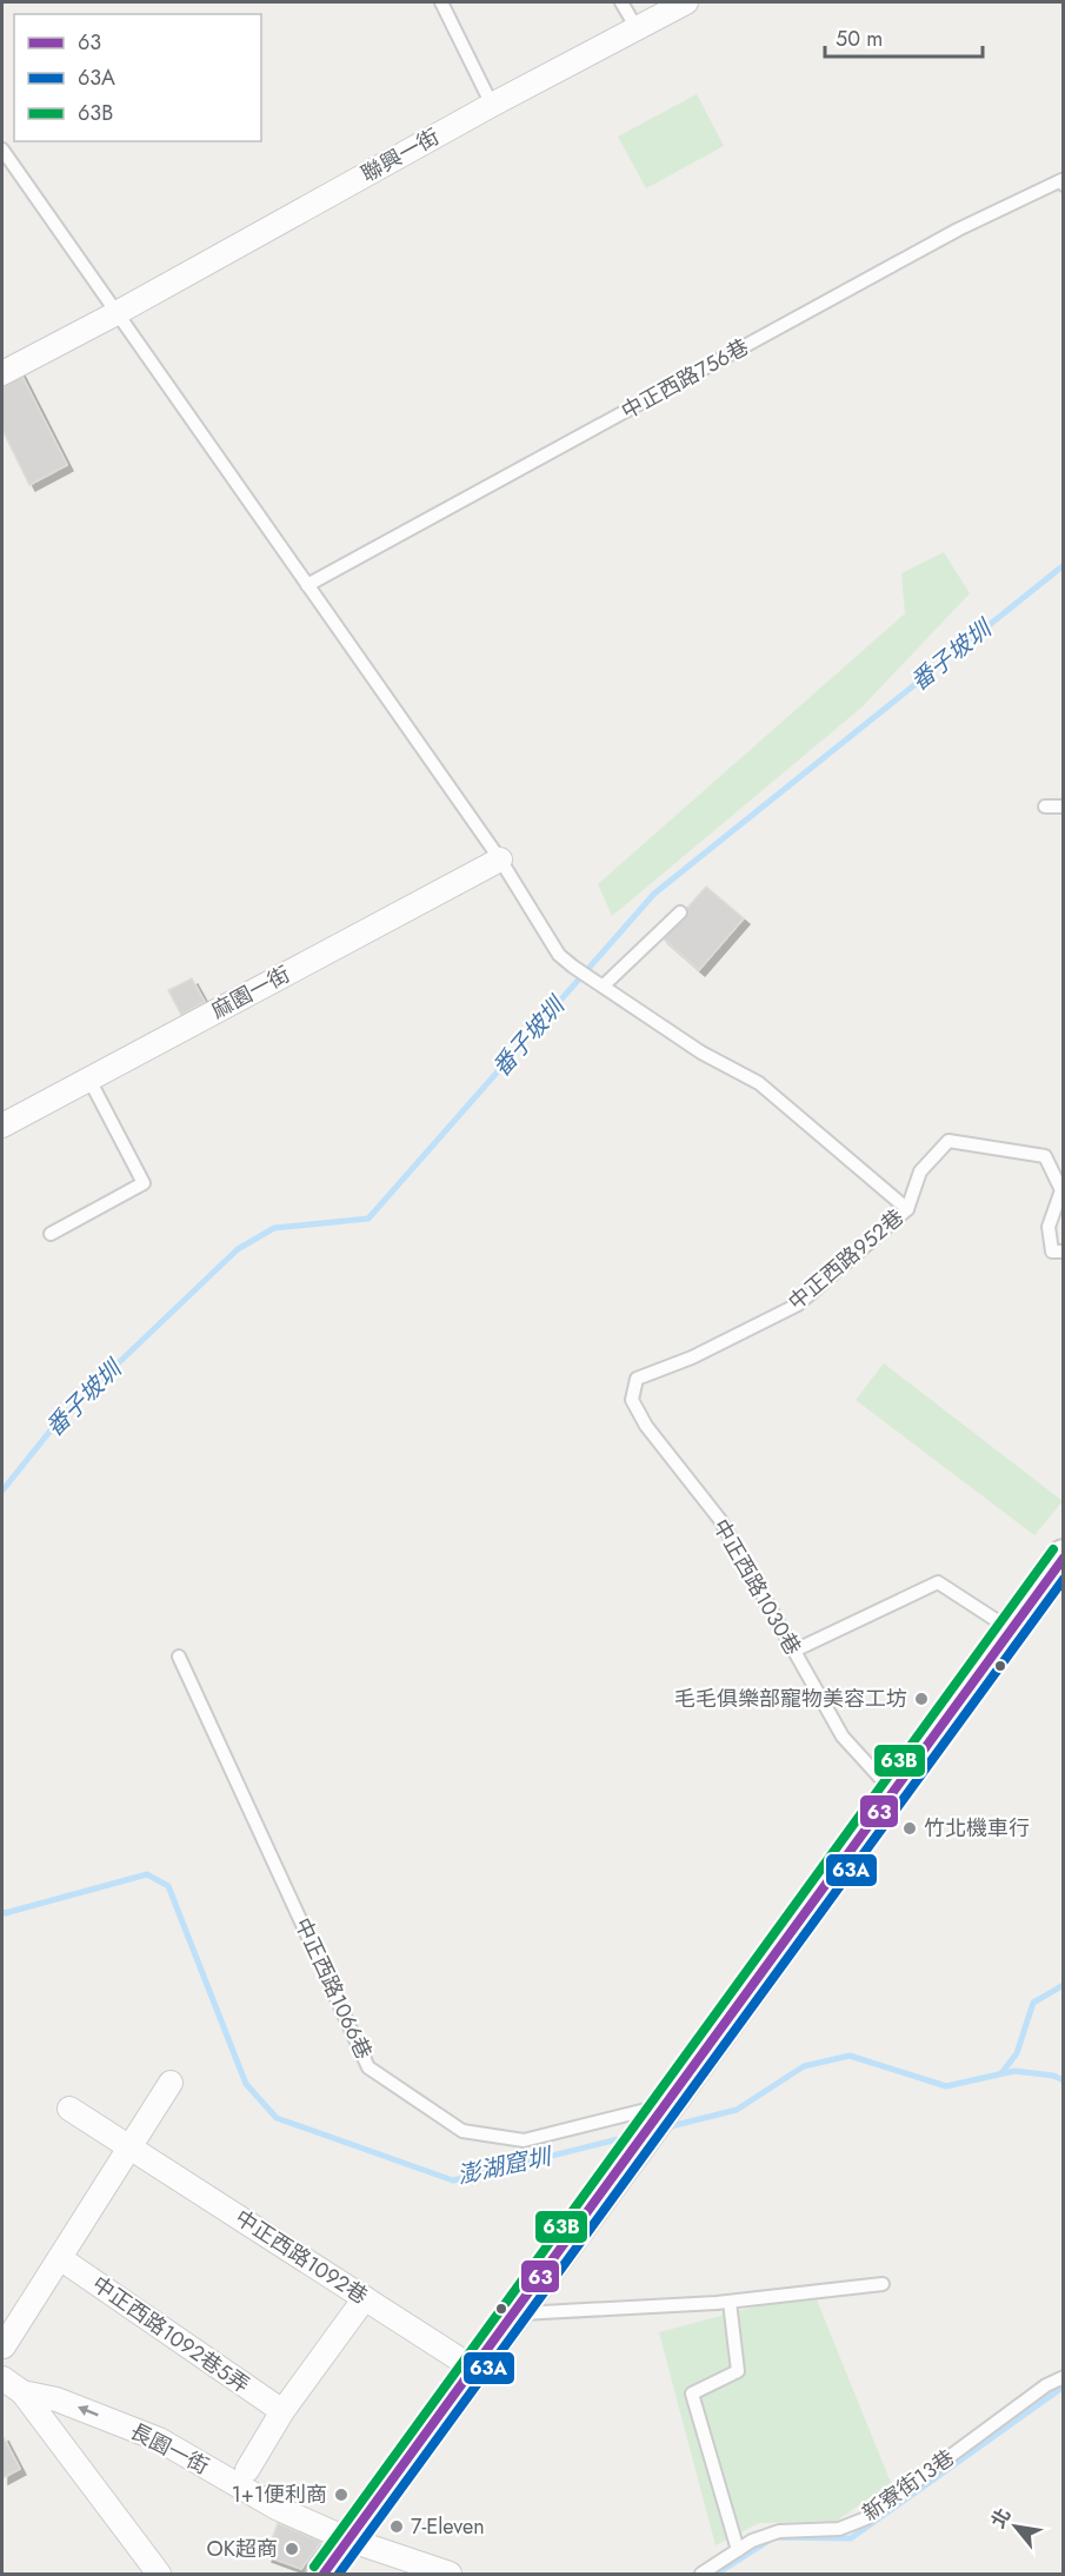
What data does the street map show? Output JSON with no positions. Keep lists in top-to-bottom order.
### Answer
{
  "streets": {
    "street": [
      "聯興一街",
      "麻園一街",
      "中正西路1092巷",
      "中正西路1092巷5弄",
      "長園一街"
    ],
    "lane": [
      "中正西路756巷",
      "中正西路952巷",
      "中正西路1030巷",
      "中正西路1066巷",
      "新寮街13巷"
    ]
  },
  "crossings": [
    ["中正西路952巷", "中正西路1030巷"]
  ],
  "one_way": ["長園一街"],
  "water": ["番子坡圳", "澎湖窟圳"],
  "places": [
    "毛毛俱樂部寵物美容工坊",
    "竹北機車行",
    "1+1便利商",
    "7-Eleven",
    "OK超商"
  ],
  "lines": ["transit line 63B", "transit line 63", "transit line 63A"],
  "legend": ["63", "63A", "63B"],
  "scale_bar": "50 m",
  "north": "top left"
}
